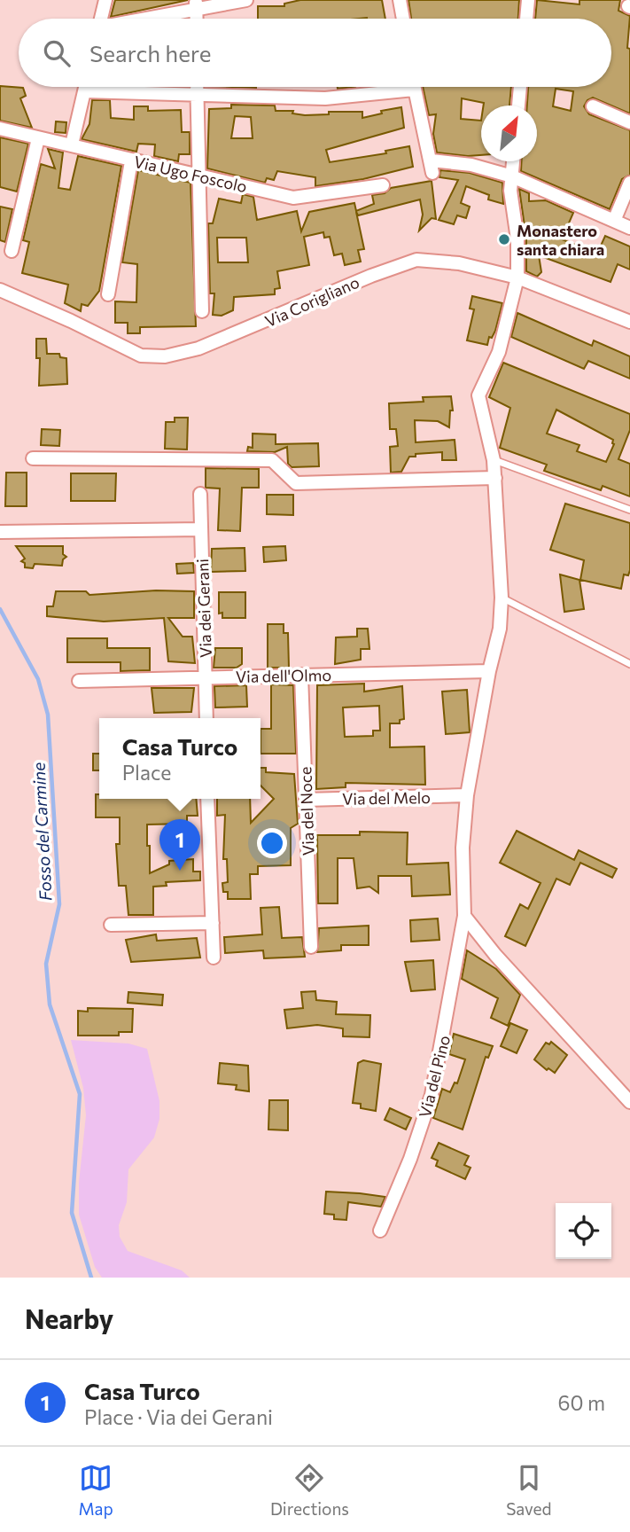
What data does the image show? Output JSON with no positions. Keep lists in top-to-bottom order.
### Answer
{
  "streets": {
    "street": [
      "Via Ugo Foscolo",
      "Via Corigliano",
      "Via dei Gerani",
      "Via dell'Olmo",
      "Via del Melo",
      "Via del Noce",
      "Via del Pino"
    ]
  },
  "crossings": [
    ["Via Corigliano", "Via del Pino"],
    ["Via dei Gerani", "Via dell'Olmo"],
    ["Via dell'Olmo", "Via del Noce"],
    ["Via dell'Olmo", "Via del Pino"],
    ["Via del Melo", "Via del Noce"],
    ["Via del Melo", "Via del Pino"]
  ],
  "water": ["Fosso del Carmine"],
  "places": ["Monastero santa chiara"],
  "north": "top right",
  "page": {
    "search": "Search here",
    "popup": ["Casa Turco", "Place"],
    "pins": "1",
    "heading": "Nearby",
    "list": [
      {
        "mark": "1",
        "name": "Casa Turco",
        "note": "Place · Via dei Gerani",
        "value": "60 m"
      }
    ],
    "nav": ["Map", "Directions", "Saved"]
  }
}
